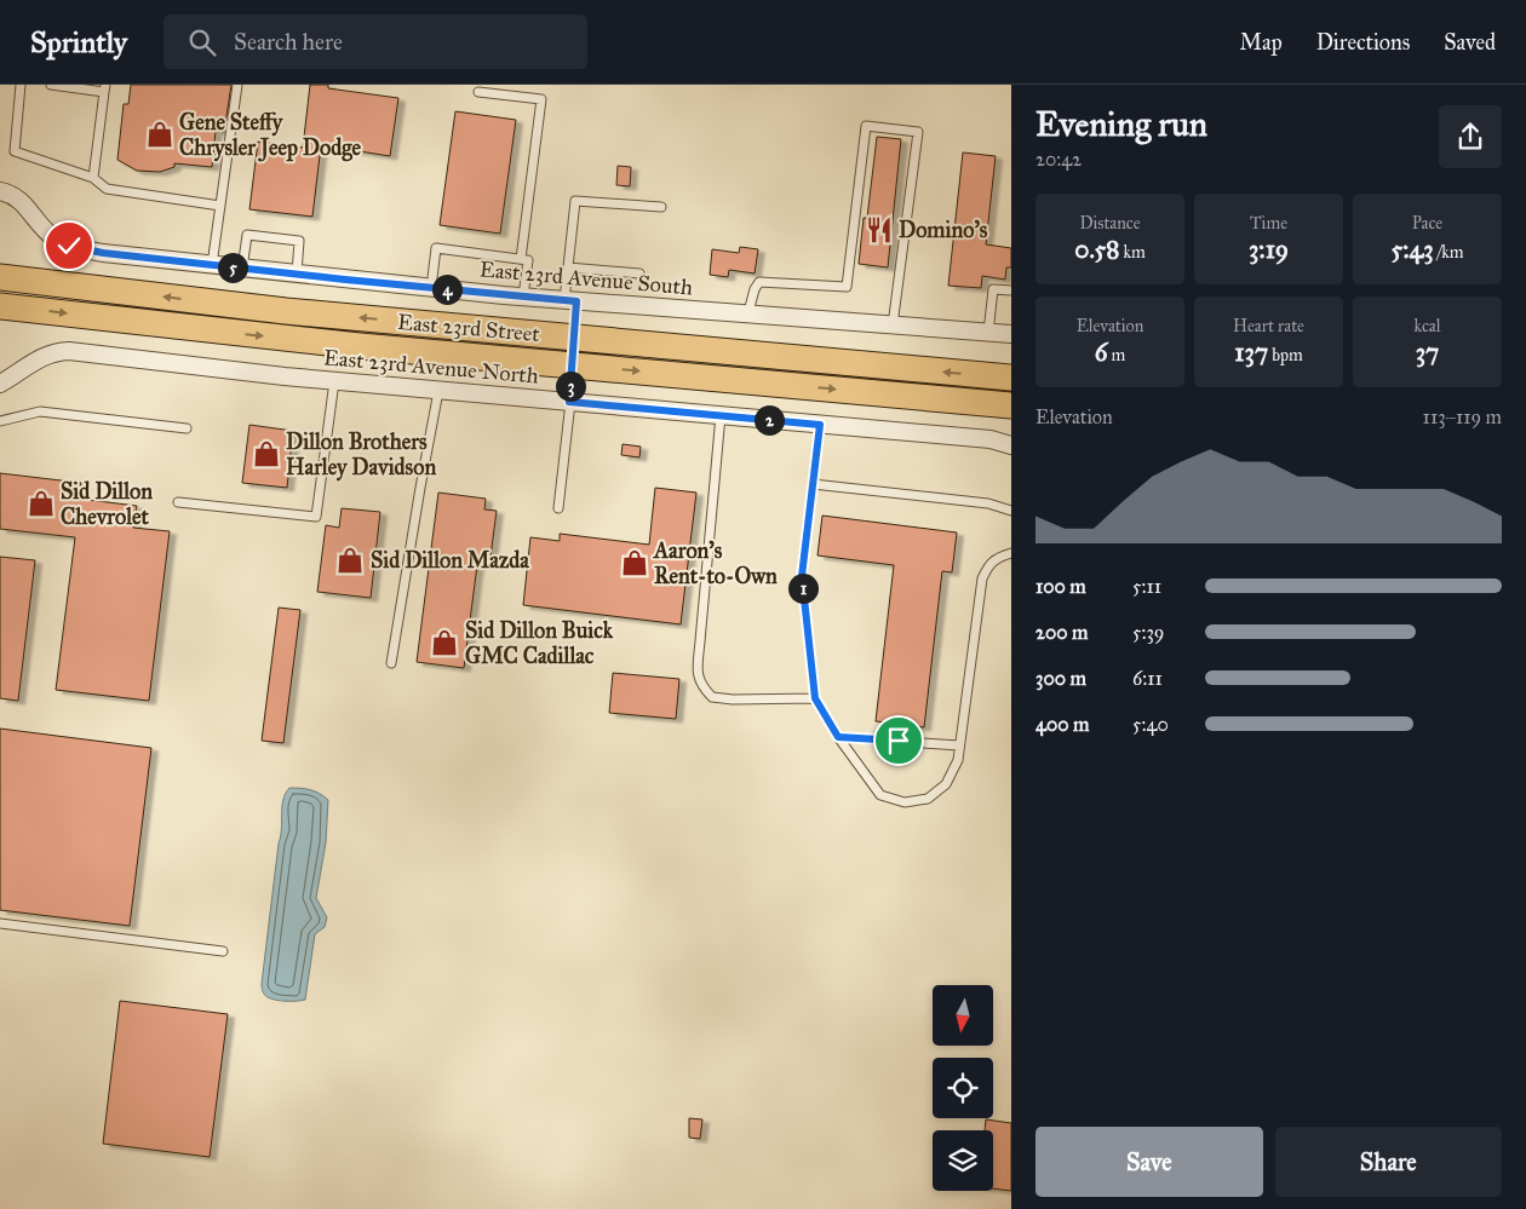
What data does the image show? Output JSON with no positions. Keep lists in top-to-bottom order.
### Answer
{
  "streets": {
    "main road": ["East 23rd Street"],
    "street": ["East 23rd Avenue South", "East 23rd Avenue North"]
  },
  "places": {
    "shop": [
      "Gene Steffy Chrysler Jeep Dodge",
      "Dillon Brothers Harley Davidson",
      "Sid Dillon Chevrolet",
      "Sid Dillon Mazda",
      "Aaron's Rent-to-Own",
      "Sid Dillon Buick GMC Cadillac"
    ],
    "restaurant": ["Domino's"]
  },
  "north": "bottom",
  "page": {
    "header": "Sprintly",
    "search": "Search here",
    "nav": ["Map", "Directions", "Saved"],
    "heading": ["Evening run", "20:42"],
    "stats": [
      ["Distance", "0.58 km"],
      ["Time", "3:19"],
      ["Pace", "5:43 /km"],
      ["Elevation", "6 m"],
      ["Heart rate", "137 bpm"],
      ["kcal", "37"]
    ],
    "pins": [
      "5",
      "4",
      "3",
      "2",
      "1"
    ],
    "chart": ["Elevation", "113–119 m"],
    "list": [
      {
        "name": "100 m",
        "note": "5:11"
      },
      {
        "name": "200 m",
        "note": "5:39"
      },
      {
        "name": "300 m",
        "note": "6:11"
      },
      {
        "name": "400 m",
        "note": "5:40"
      }
    ],
    "buttons": ["Save", "Share"]
  }
}
